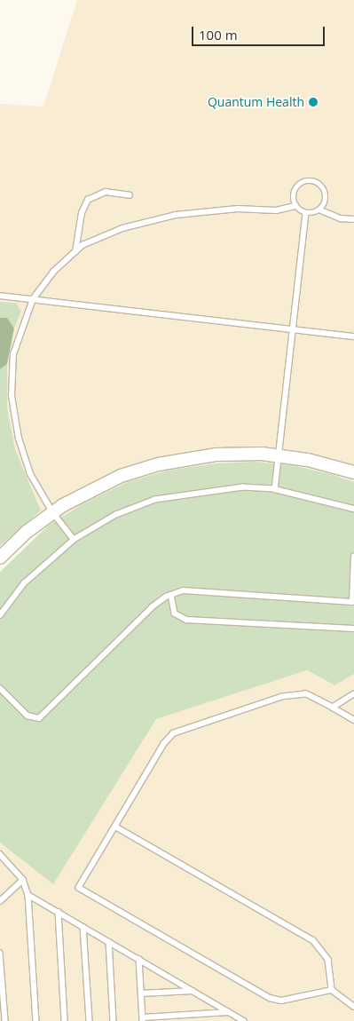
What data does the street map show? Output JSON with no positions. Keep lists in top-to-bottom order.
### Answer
{
  "places": ["Quantum Health"],
  "scale_bar": "100 m"
}
